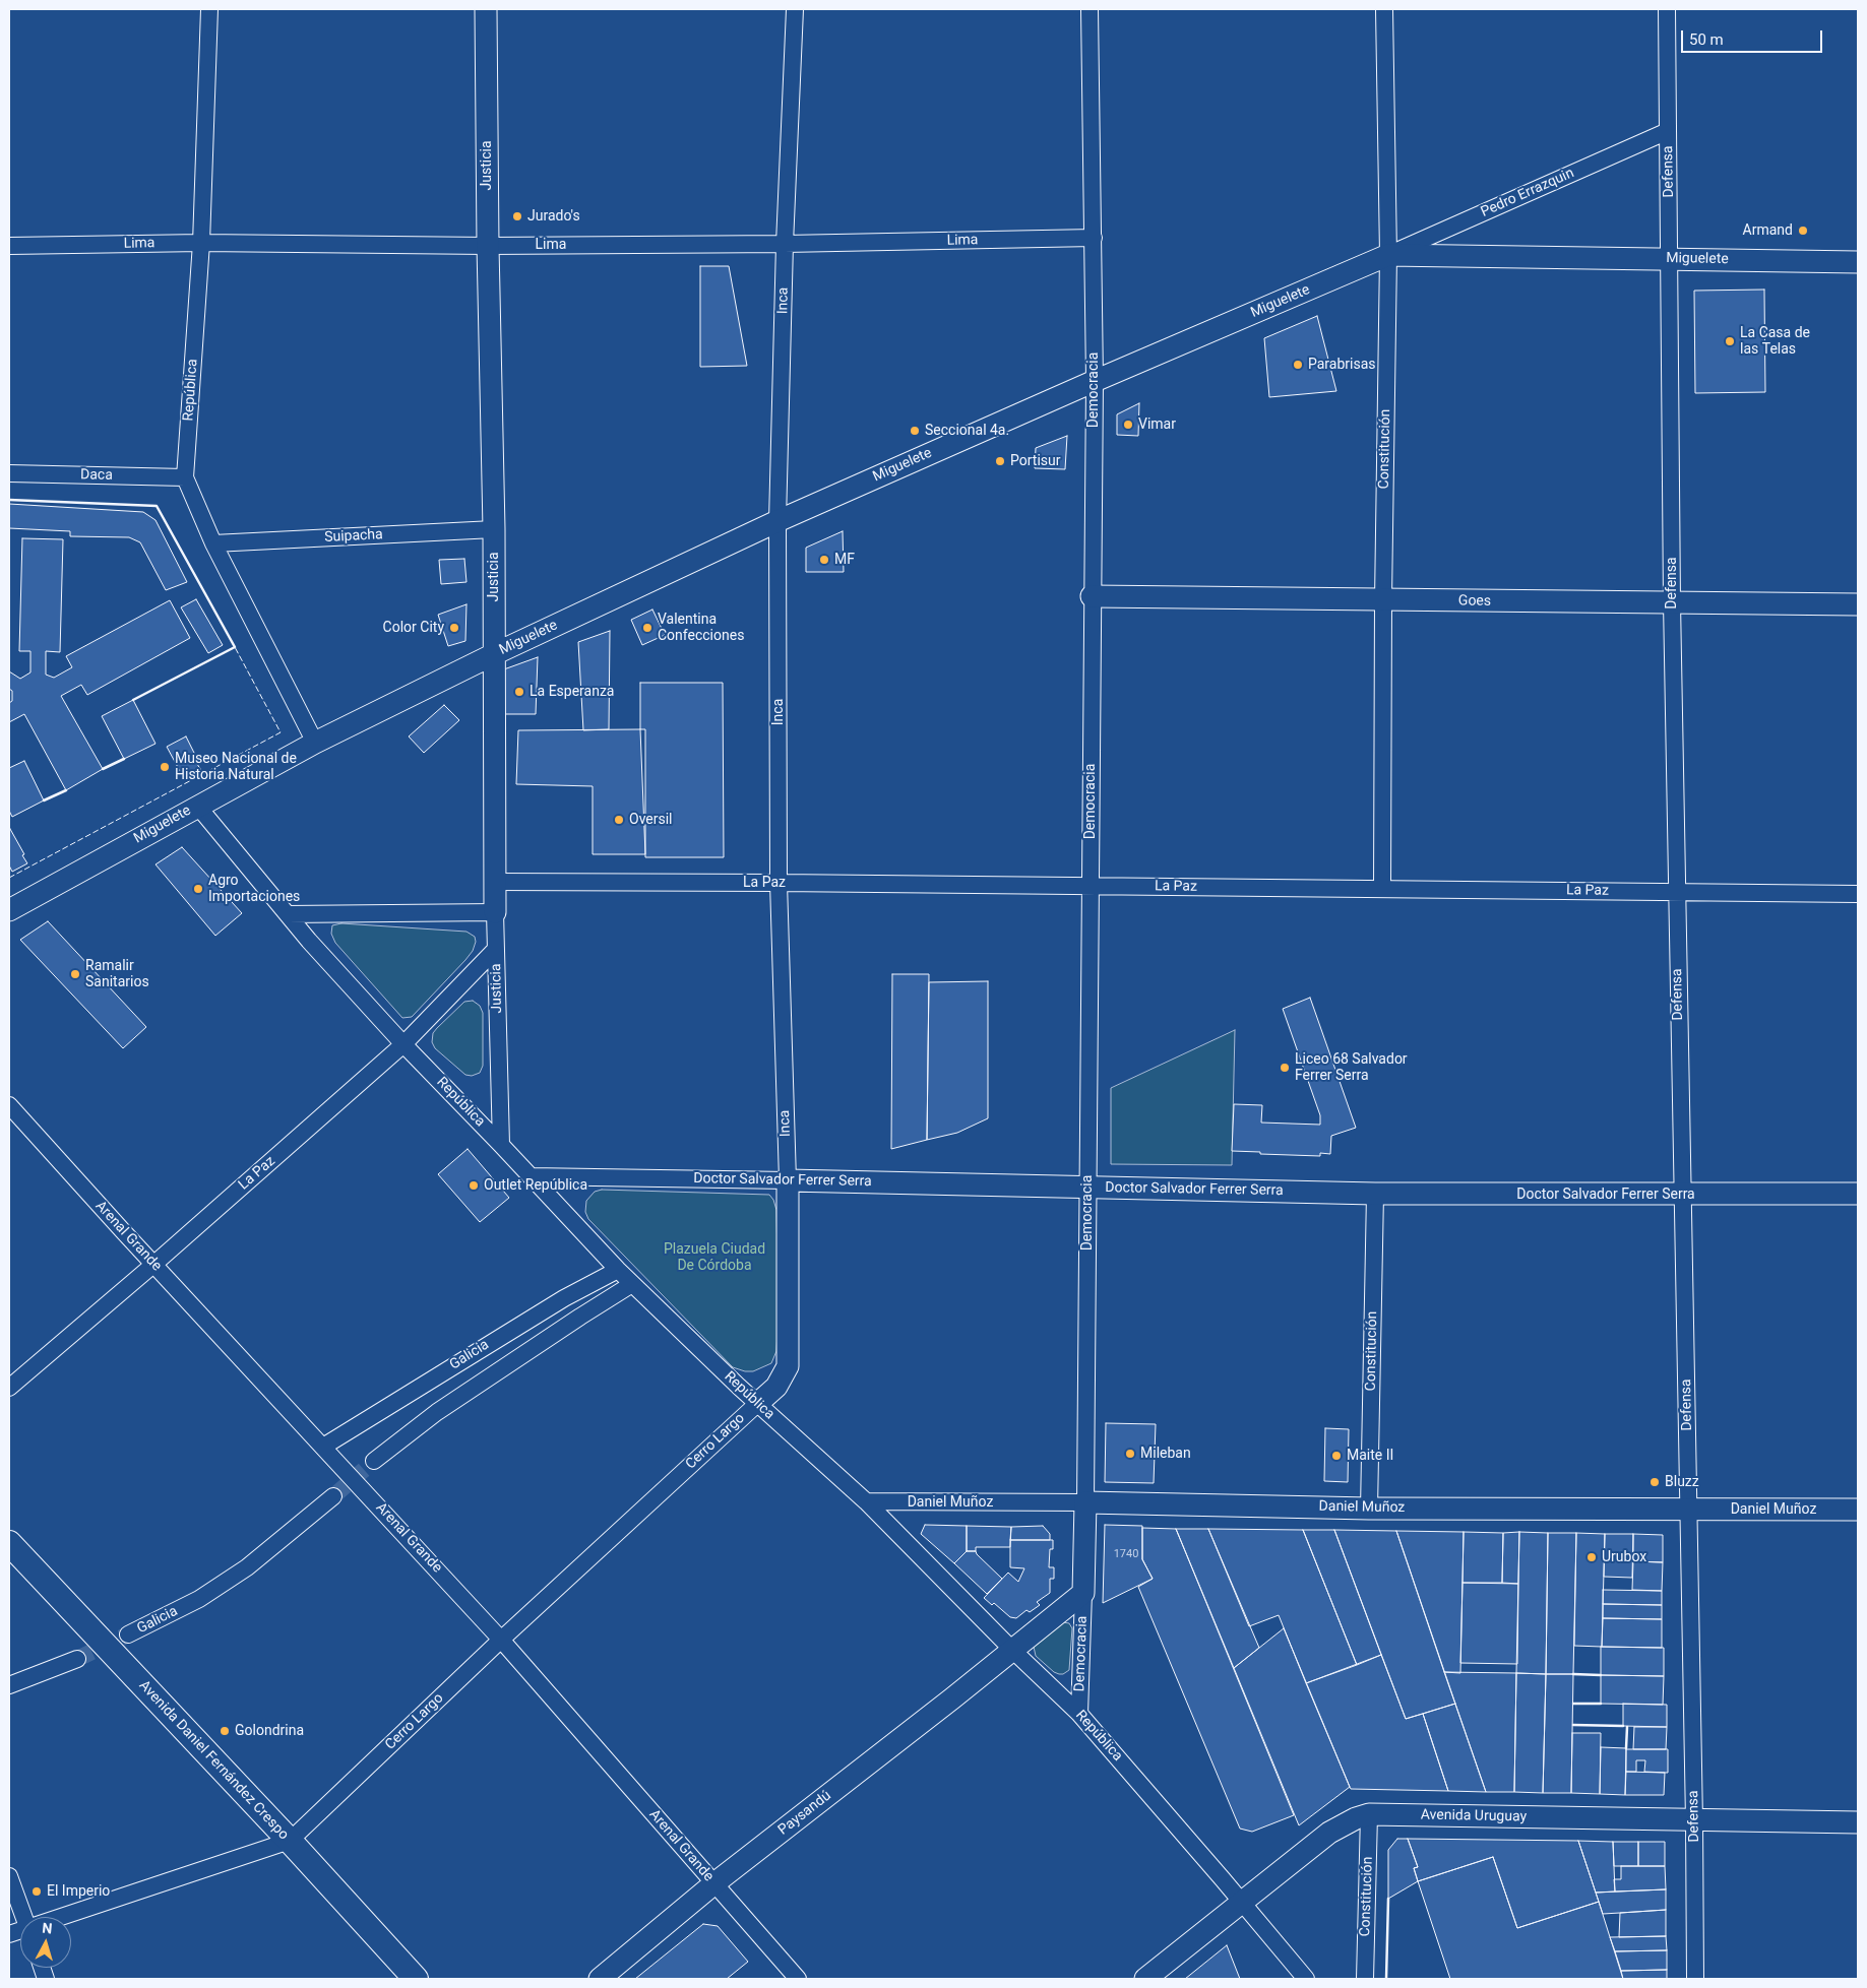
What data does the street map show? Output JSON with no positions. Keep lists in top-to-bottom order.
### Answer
{
  "streets": {
    "main road": ["Avenida Daniel Fernández Crespo"],
    "street": [
      "Justicia",
      "Defensa",
      "Pedro Errazquin",
      "Lima",
      "Miguelete",
      "Inca",
      "República",
      "Democracia",
      "Constitución",
      "Daca",
      "Suipacha",
      "Goes",
      "La Paz",
      "Doctor Salvador Ferrer Serra",
      "Arenal Grande",
      "Galicia",
      "Cerro Largo",
      "Daniel Muñoz",
      "Paysandú",
      "Avenida Uruguay"
    ]
  },
  "crossings": [
    ["Justicia", "Lima"],
    ["Justicia", "Miguelete"],
    ["Justicia", "República"],
    ["Justicia", "Suipacha"],
    ["Justicia", "La Paz"],
    ["Defensa", "Pedro Errazquin"],
    ["Defensa", "Miguelete"],
    ["Defensa", "Goes"],
    ["Defensa", "La Paz"],
    ["Defensa", "Doctor Salvador Ferrer Serra"],
    ["Defensa", "Daniel Muñoz"],
    ["Defensa", "Avenida Uruguay"],
    ["Pedro Errazquin", "Miguelete"],
    ["Pedro Errazquin", "Constitución"],
    ["Lima", "Inca"],
    ["Lima", "República"],
    ["Lima", "Democracia"],
    ["Miguelete", "Inca"],
    ["Miguelete", "República"],
    ["Miguelete", "Democracia"],
    ["Miguelete", "Constitución"],
    ["Inca", "República"],
    ["Inca", "La Paz"],
    ["Inca", "Doctor Salvador Ferrer Serra"],
    ["Inca", "Cerro Largo"],
    ["República", "Democracia"],
    ["República", "Daca"],
    ["República", "Suipacha"],
    ["República", "La Paz"],
    ["República", "Doctor Salvador Ferrer Serra"],
    ["República", "Galicia"],
    ["República", "Cerro Largo"],
    ["República", "Daniel Muñoz"],
    ["República", "Paysandú"],
    ["República", "Avenida Uruguay"],
    ["Democracia", "Goes"],
    ["Democracia", "La Paz"],
    ["Democracia", "Doctor Salvador Ferrer Serra"],
    ["Democracia", "Daniel Muñoz"],
    ["Democracia", "Paysandú"],
    ["Constitución", "Goes"],
    ["Constitución", "La Paz"],
    ["Constitución", "Doctor Salvador Ferrer Serra"],
    ["Constitución", "Daniel Muñoz"],
    ["Constitución", "Avenida Uruguay"],
    ["La Paz", "Arenal Grande"],
    ["Arenal Grande", "Galicia"],
    ["Arenal Grande", "Cerro Largo"],
    ["Arenal Grande", "Paysandú"],
    ["Cerro Largo", "Avenida Daniel Fernández Crespo"]
  ],
  "parks": ["Plazuela Ciudad De Córdoba"],
  "places": [
    "Jurado's",
    "Armand",
    "La Casa de las Telas",
    "Parabrisas",
    "Vimar",
    "Seccional 4a.",
    "Portisur",
    "MF",
    "Color City",
    "Valentina Confecciones",
    "La Esperanza",
    "Museo Nacional de Historia Natural",
    "Oversil",
    "Agro Importaciones",
    "Ramalir Sanitarios",
    "Liceo 68 Salvador Ferrer Serra",
    "Outlet República",
    "Mileban",
    "Maite II",
    "Bluzz",
    "Urubox",
    "Golondrina",
    "El Imperio"
  ],
  "house_numbers": ["1740"],
  "scale_bar": "50 m",
  "north": "top"
}
